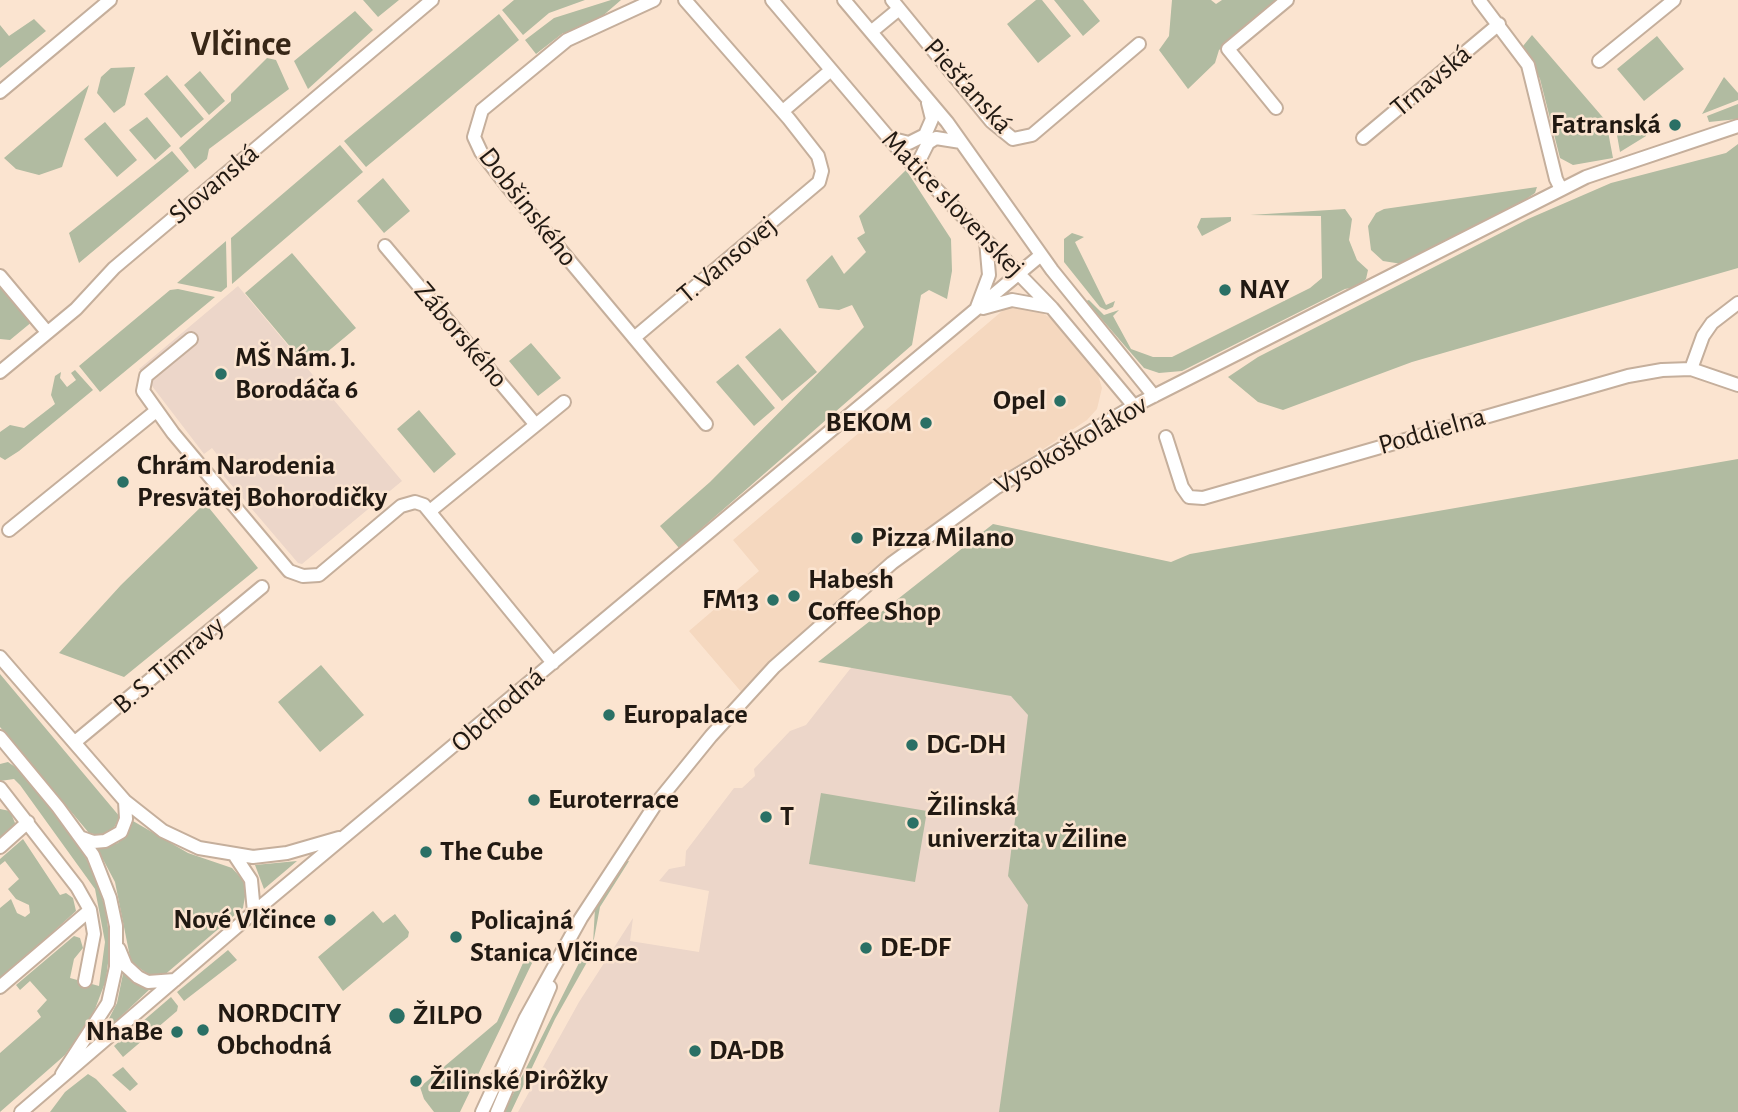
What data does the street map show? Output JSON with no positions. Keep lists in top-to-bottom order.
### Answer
{
  "streets": {
    "street": [
      "Trnavská",
      "Piešťanská",
      "Slovanská",
      "Matice slovenskej",
      "Dobšinského",
      "T. Vansovej",
      "Záborského",
      "Poddielna",
      "Vysokoškolákov",
      "B. S. Timravy",
      "Obchodná"
    ]
  },
  "crossings": [
    ["Piešťanská", "Matice slovenskej"],
    ["Matice slovenskej", "Vysokoškolákov"],
    ["Matice slovenskej", "Obchodná"],
    ["Dobšinského", "T. Vansovej"]
  ],
  "districts": ["Vlčince"],
  "places": [
    "Fatranská",
    "NAY",
    "MŠ Nám. J. Borodáča 6",
    "Opel",
    "BEKOM",
    "Chrám Narodenia Presvätej Bohorodičky",
    "Pizza Milano",
    "Habesh Coffee Shop",
    "FM13",
    "Europalace",
    "DG-DH",
    "Euroterrace",
    "T",
    "Žilinská univerzita v Žiline",
    "The Cube",
    "Nové Vlčince",
    "Policajná Stanica Vlčince",
    "DE-DF",
    "ŽILPO",
    "NORDCITY Obchodná",
    "NhaBe",
    "DA-DB",
    "Žilinské Pirôžky"
  ]
}
